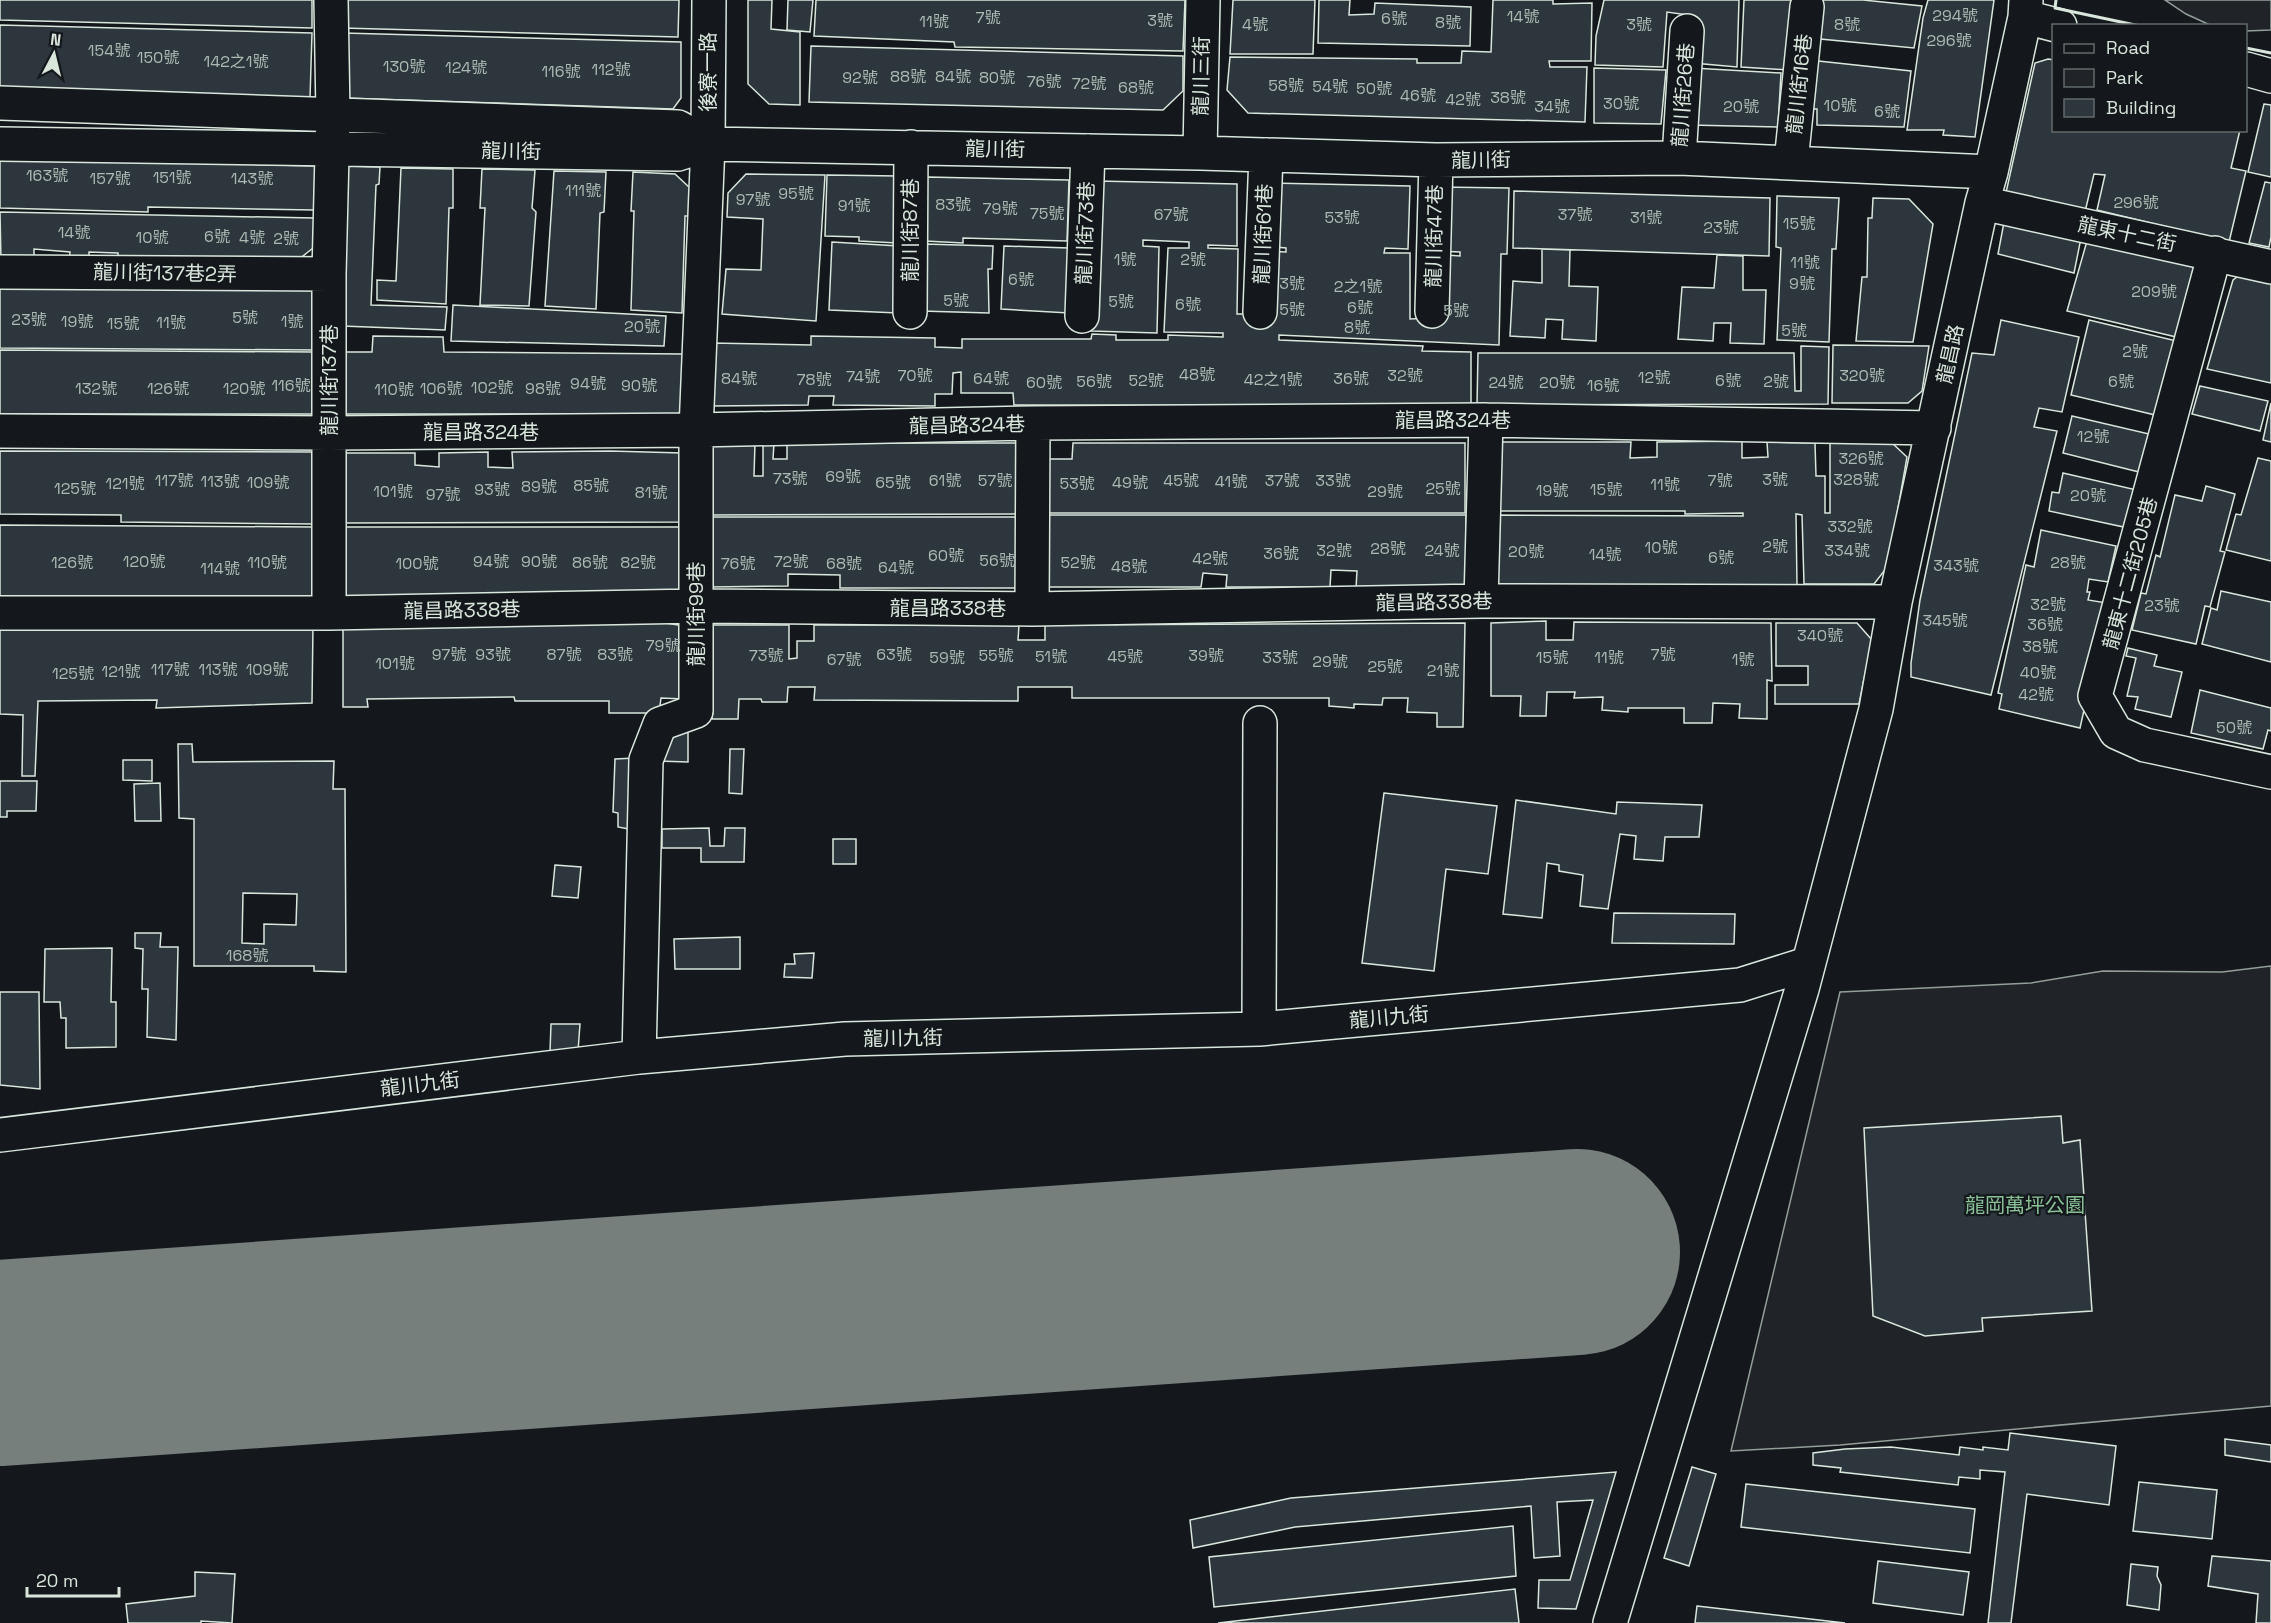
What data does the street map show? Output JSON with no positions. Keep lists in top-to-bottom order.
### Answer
{
  "streets": {
    "street": [
      "後寮一路",
      "龍川三街",
      "龍川街16巷",
      "龍川街26巷",
      "龍川街",
      "龍川街87巷",
      "龍川街73巷",
      "龍川街61巷",
      "龍東十二街",
      "龍川街47巷",
      "龍川街137巷2弄",
      "龍昌路",
      "龍川街137巷",
      "龍昌路324巷",
      "龍東十二街205巷",
      "龍昌路338巷",
      "龍川街99巷",
      "龍川九街"
    ]
  },
  "crossings": [
    ["後寮一路", "龍川街"],
    ["後寮一路", "龍川街99巷"],
    ["龍川三街", "龍川街"],
    ["龍川街16巷", "龍川街"],
    ["龍川街26巷", "龍川街"],
    ["龍川街", "龍川街87巷"],
    ["龍川街", "龍川街73巷"],
    ["龍川街", "龍川街61巷"],
    ["龍川街", "龍川街47巷"],
    ["龍川街", "龍昌路"],
    ["龍川街", "龍川街137巷"],
    ["龍川街", "龍川街99巷"],
    ["龍東十二街", "龍昌路"],
    ["龍東十二街", "龍東十二街205巷"],
    ["龍川街137巷2弄", "龍川街137巷"],
    ["龍昌路", "龍昌路324巷"],
    ["龍昌路", "龍昌路338巷"],
    ["龍昌路", "龍川九街"],
    ["龍川街137巷", "龍昌路324巷"],
    ["龍川街137巷", "龍昌路338巷"],
    ["龍昌路324巷", "龍川街99巷"],
    ["龍昌路338巷", "龍川街99巷"],
    ["龍川街99巷", "龍川九街"]
  ],
  "parks": ["龍岡萬坪公園"],
  "house_numbers": [
    "294號",
    "14號",
    "7號",
    "6號",
    "3號",
    "11號",
    "8號",
    "4號",
    "3號",
    "8號",
    "296號",
    "154號",
    "150號",
    "142之1號",
    "130號",
    "124號",
    "112號",
    "116號",
    "88號",
    "84號",
    "92號",
    "80號",
    "76號",
    "72號",
    "58號",
    "54號",
    "68號",
    "50號",
    "46號",
    "38號",
    "42號",
    "30號",
    "10號",
    "34號",
    "20號",
    "6號",
    "163號",
    "151號",
    "157號",
    "143號",
    "111號",
    "95號",
    "97號",
    "296號",
    "83號",
    "91號",
    "79號",
    "75號",
    "67號",
    "37號",
    "53號",
    "31號",
    "15號",
    "23號",
    "14號",
    "6號",
    "10號",
    "4號",
    "2號",
    "1號",
    "2號",
    "11號",
    "6號",
    "3號",
    "9號",
    "2之1號",
    "209號",
    "5號",
    "5號",
    "6號",
    "6號",
    "5號",
    "5號",
    "5號",
    "23號",
    "19號",
    "1號",
    "11號",
    "15號",
    "20號",
    "8號",
    "5號",
    "2號",
    "48號",
    "70號",
    "32號",
    "320號",
    "74號",
    "12號",
    "84號",
    "64號",
    "36號",
    "78號",
    "42之1號",
    "52號",
    "6號",
    "56號",
    "2號",
    "6號",
    "60號",
    "24號",
    "20號",
    "94號",
    "116號",
    "90號",
    "16號",
    "102號",
    "132號",
    "126號",
    "120號",
    "106號",
    "98號",
    "110號",
    "12號",
    "326號",
    "69號",
    "73號",
    "3號",
    "328號",
    "117號",
    "61號",
    "57號",
    "45號",
    "37號",
    "33號",
    "7號",
    "113號",
    "41號",
    "109號",
    "65號",
    "49號",
    "121號",
    "53號",
    "11號",
    "85號",
    "89號",
    "125號",
    "25號",
    "93號",
    "15號",
    "19號",
    "101號",
    "29號",
    "81號",
    "97號",
    "20號",
    "332號",
    "2號",
    "10號",
    "28號",
    "32號",
    "24號",
    "334號",
    "20號",
    "36號",
    "14號",
    "60號",
    "6號",
    "42號",
    "56號",
    "120號",
    "94號",
    "90號",
    "72號",
    "126號",
    "110號",
    "86號",
    "82號",
    "52號",
    "28號",
    "100號",
    "76號",
    "68號",
    "343號",
    "48號",
    "64號",
    "114號",
    "32號",
    "23號",
    "345號",
    "36號",
    "340號",
    "79號",
    "38號",
    "97號",
    "93號",
    "87號",
    "83號",
    "63號",
    "7號",
    "73號",
    "55號",
    "39號",
    "51號",
    "45號",
    "59號",
    "33號",
    "15號",
    "11號",
    "67號",
    "1號",
    "29號",
    "101號",
    "25號",
    "117號",
    "113號",
    "109號",
    "21號",
    "121號",
    "40號",
    "125號",
    "42號",
    "50號",
    "168號"
  ],
  "legend": ["Road", "Park", "Building"],
  "scale_bar": "20 m",
  "north": "top"
}
